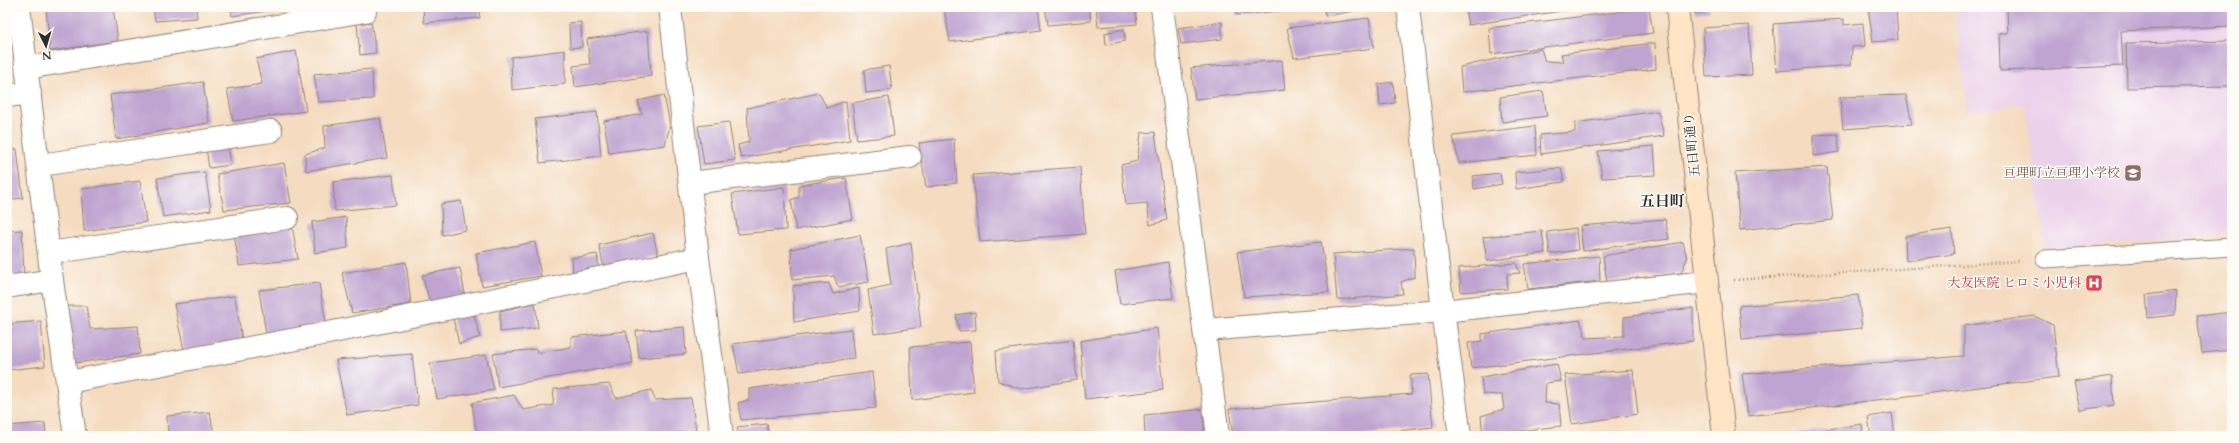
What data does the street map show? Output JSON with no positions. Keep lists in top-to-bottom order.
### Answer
{
  "streets": {
    "street": ["五日町通り"]
  },
  "districts": ["五日町"],
  "places": {
    "school or university": ["亘理町立亘理小学校"],
    "hospital": ["大友医院 ヒロミ小児科"]
  },
  "north": "bottom"
}
